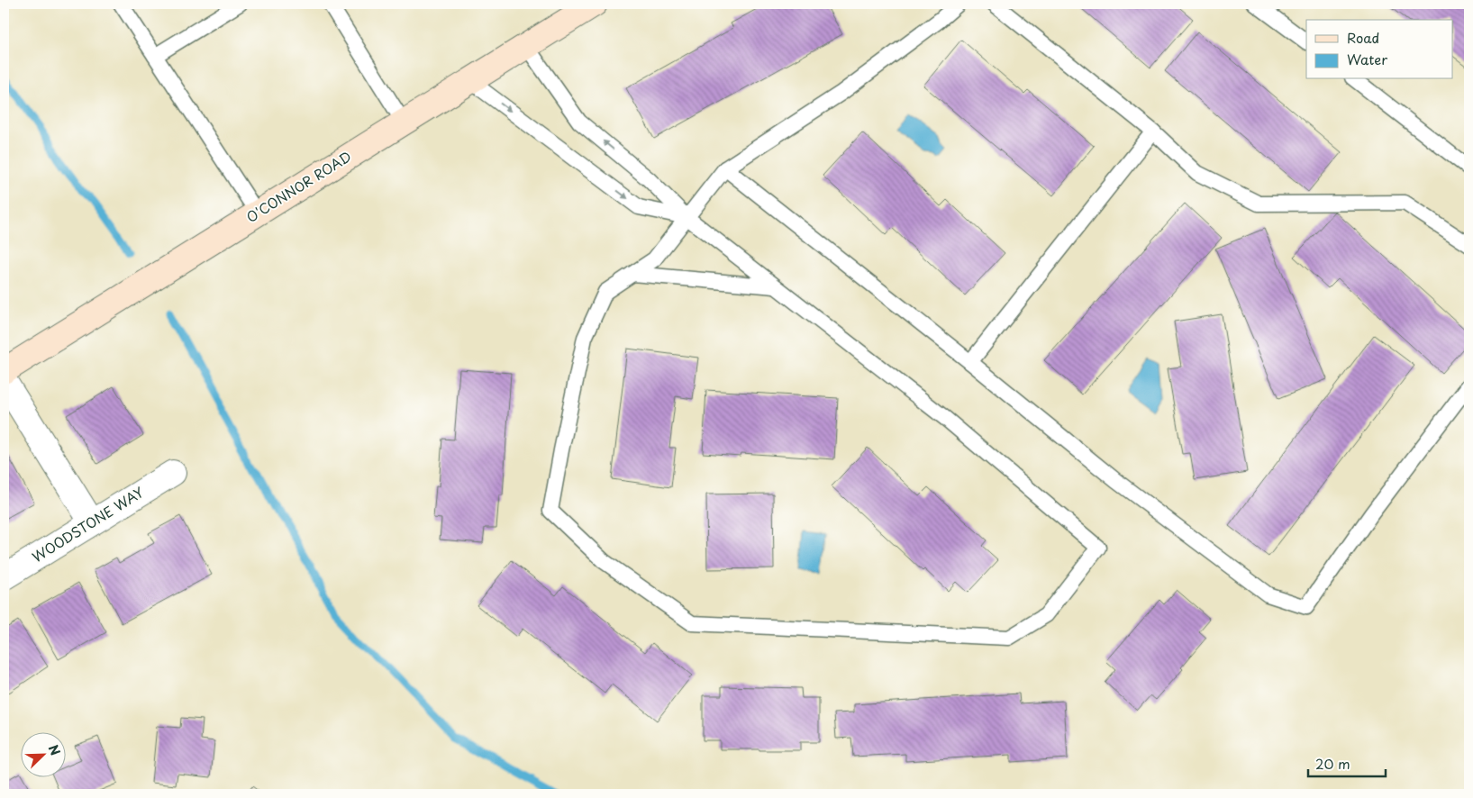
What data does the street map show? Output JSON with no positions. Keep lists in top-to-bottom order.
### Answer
{
  "streets": {
    "main road": ["O'CONNOR ROAD"],
    "street": ["WOODSTONE WAY"]
  },
  "legend": ["Road", "Water"],
  "scale_bar": "20 m",
  "north": "top right"
}
